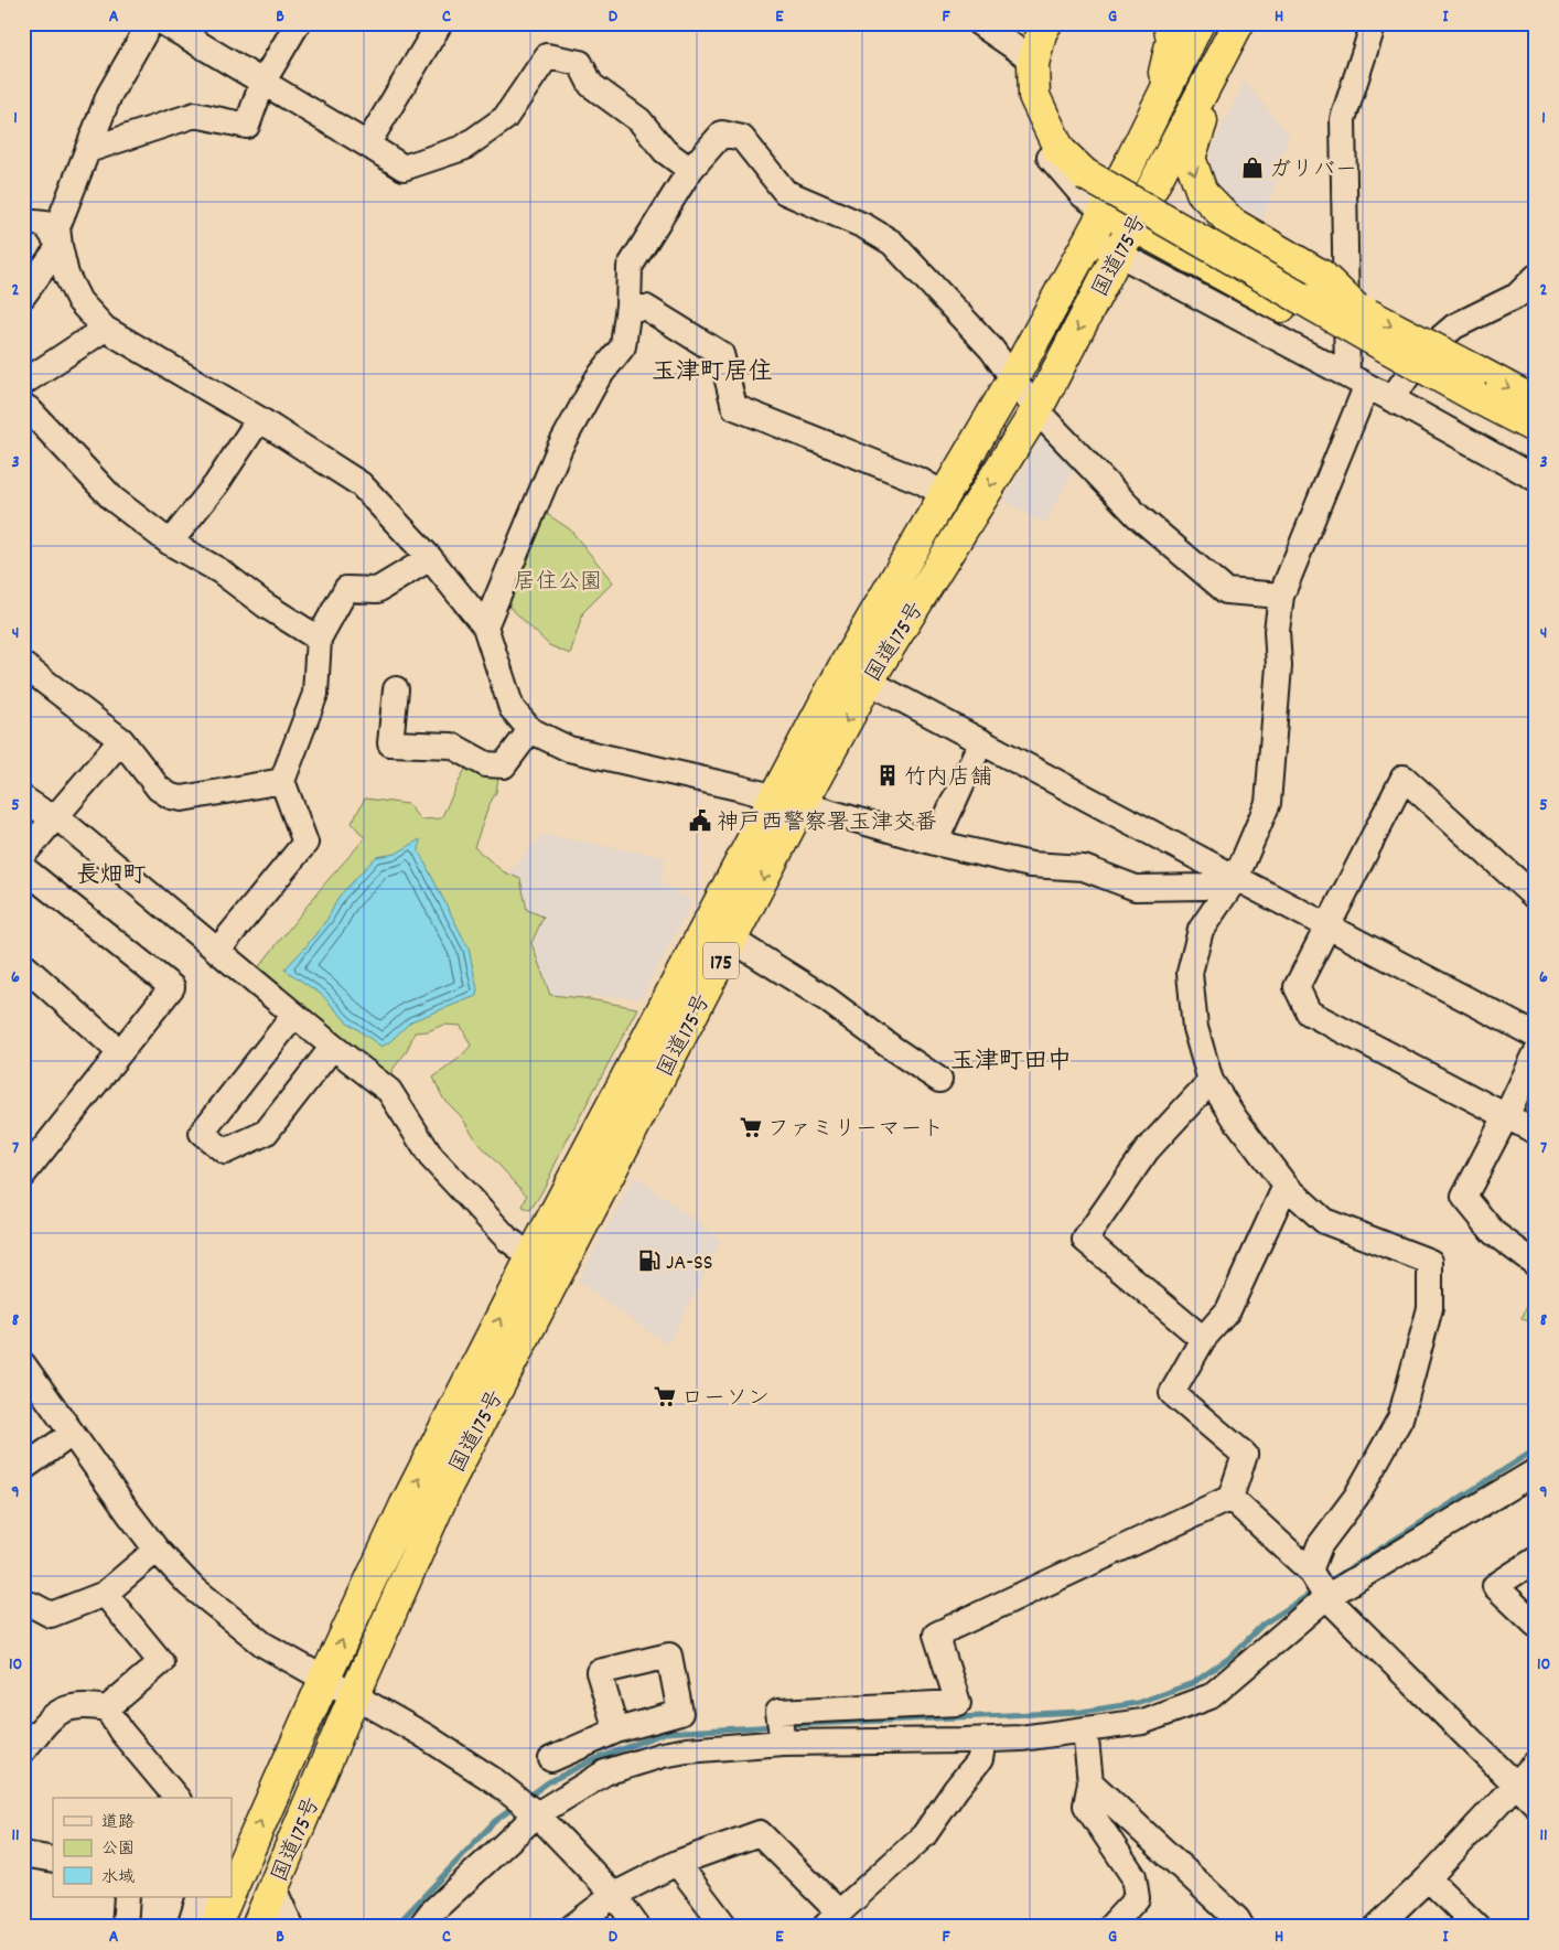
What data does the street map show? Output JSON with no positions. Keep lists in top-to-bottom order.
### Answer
{
  "streets": {
    "highway": ["国道175号", "175"]
  },
  "districts": ["玉津町居住", "長畑町", "玉津町田中"],
  "parks": ["居住公園"],
  "places": {
    "shop": ["ガリバー"],
    "building": ["竹内店舗"],
    "public building": ["神戸西警察署玉津交番"],
    "supermarket": ["ファミリーマート", "ローソン"],
    "fuel station": ["JA-SS"]
  },
  "legend": ["道路", "公園", "水域"],
  "grid": {
    "columns": [
      "A",
      "B",
      "C",
      "D",
      "E",
      "F",
      "G",
      "H",
      "I"
    ],
    "rows": [
      "1",
      "2",
      "3",
      "4",
      "5",
      "6",
      "7",
      "8",
      "9",
      "10",
      "11"
    ]
  }
}
